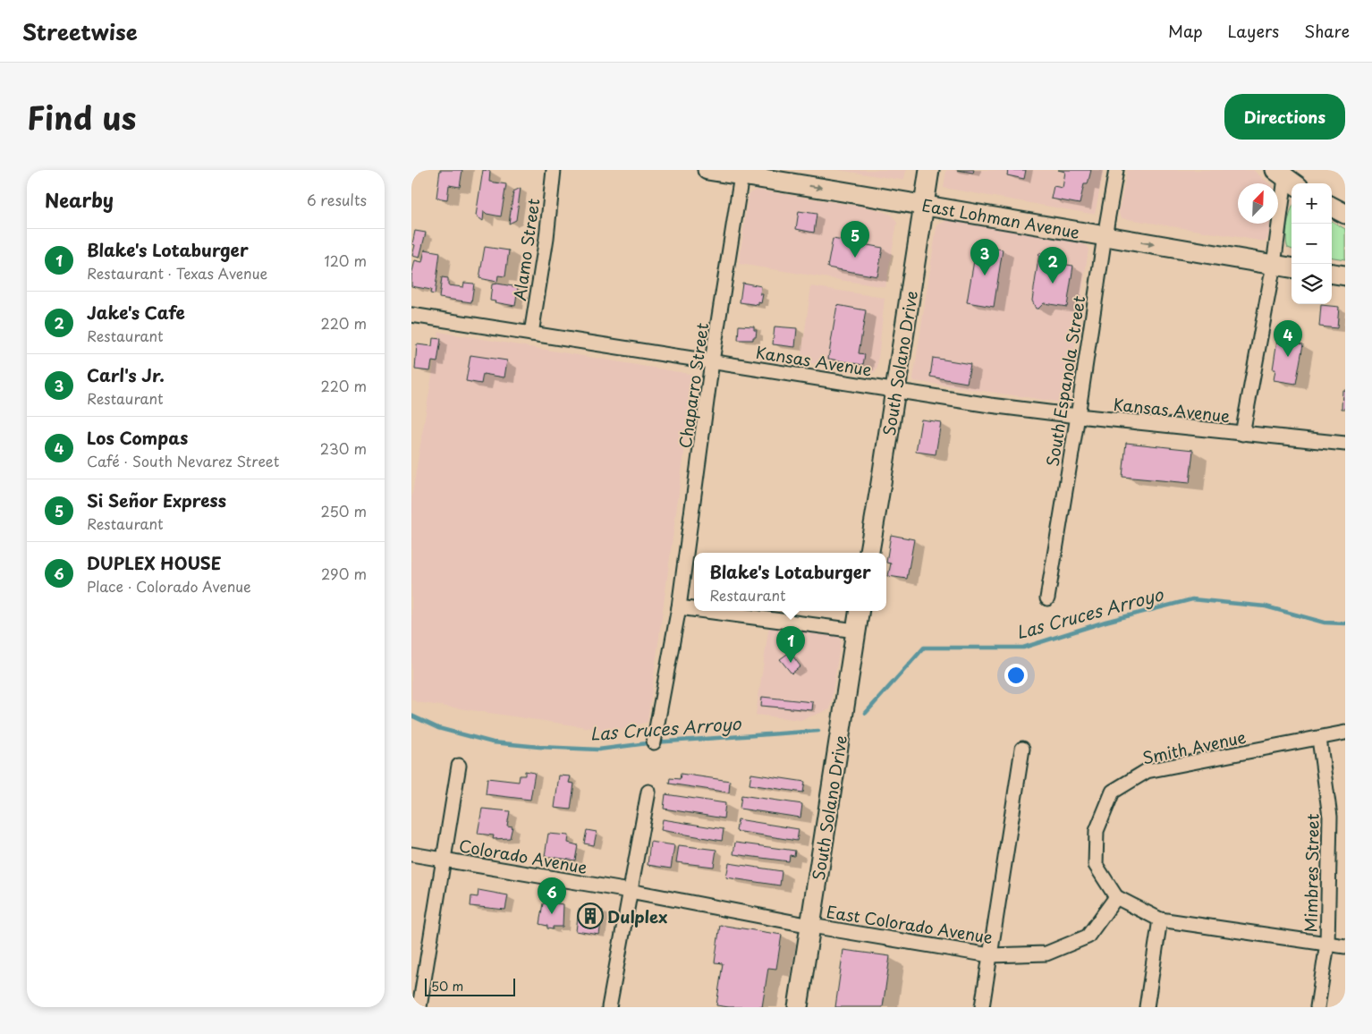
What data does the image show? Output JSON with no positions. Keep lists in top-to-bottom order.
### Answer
{
  "streets": {
    "street": [
      "East Lohman Avenue",
      "Alamo Street",
      "Kansas Avenue",
      "South Solano Drive",
      "South Espanola Street",
      "Chaparro Street",
      "Smith Avenue",
      "Colorado Avenue",
      "Mimbres Street",
      "East Colorado Avenue"
    ]
  },
  "crossings": [
    ["East Lohman Avenue", "South Solano Drive"],
    ["East Lohman Avenue", "South Espanola Street"],
    ["East Lohman Avenue", "Chaparro Street"],
    ["Alamo Street", "Kansas Avenue"],
    ["Kansas Avenue", "South Solano Drive"],
    ["Kansas Avenue", "South Espanola Street"],
    ["Kansas Avenue", "Chaparro Street"],
    ["South Solano Drive", "East Colorado Avenue"],
    ["Smith Avenue", "Mimbres Street"],
    ["Smith Avenue", "East Colorado Avenue"],
    ["Colorado Avenue", "East Colorado Avenue"]
  ],
  "one_way": ["East Lohman Avenue"],
  "water": ["Las Cruces Arroyo"],
  "places": {
    "building": ["Dulplex"]
  },
  "scale_bar": "50 m",
  "north": "top right",
  "page": {
    "header": "Streetwise",
    "nav": ["Map", "Layers", "Share"],
    "title": "Find us",
    "buttons": "Directions",
    "heading": ["Nearby", "6 results"],
    "map_buttons": ["+", "−"],
    "pins": [
      "5",
      "3",
      "2",
      "4",
      "1",
      "6"
    ],
    "list": [
      {
        "mark": "1",
        "name": "Blake's Lotaburger",
        "note": "Restaurant · Texas Avenue",
        "value": "120 m"
      },
      {
        "mark": "2",
        "name": "Jake's Cafe",
        "note": "Restaurant",
        "value": "220 m"
      },
      {
        "mark": "3",
        "name": "Carl's Jr.",
        "note": "Restaurant",
        "value": "220 m"
      },
      {
        "mark": "4",
        "name": "Los Compas",
        "note": "Café · South Nevarez Street",
        "value": "230 m"
      },
      {
        "mark": "5",
        "name": "Si Señor Express",
        "note": "Restaurant",
        "value": "250 m"
      },
      {
        "mark": "6",
        "name": "DUPLEX HOUSE",
        "note": "Place · Colorado Avenue",
        "value": "290 m"
      }
    ],
    "popup": ["Blake's Lotaburger", "Restaurant"],
    "scale": "50 m"
  }
}
